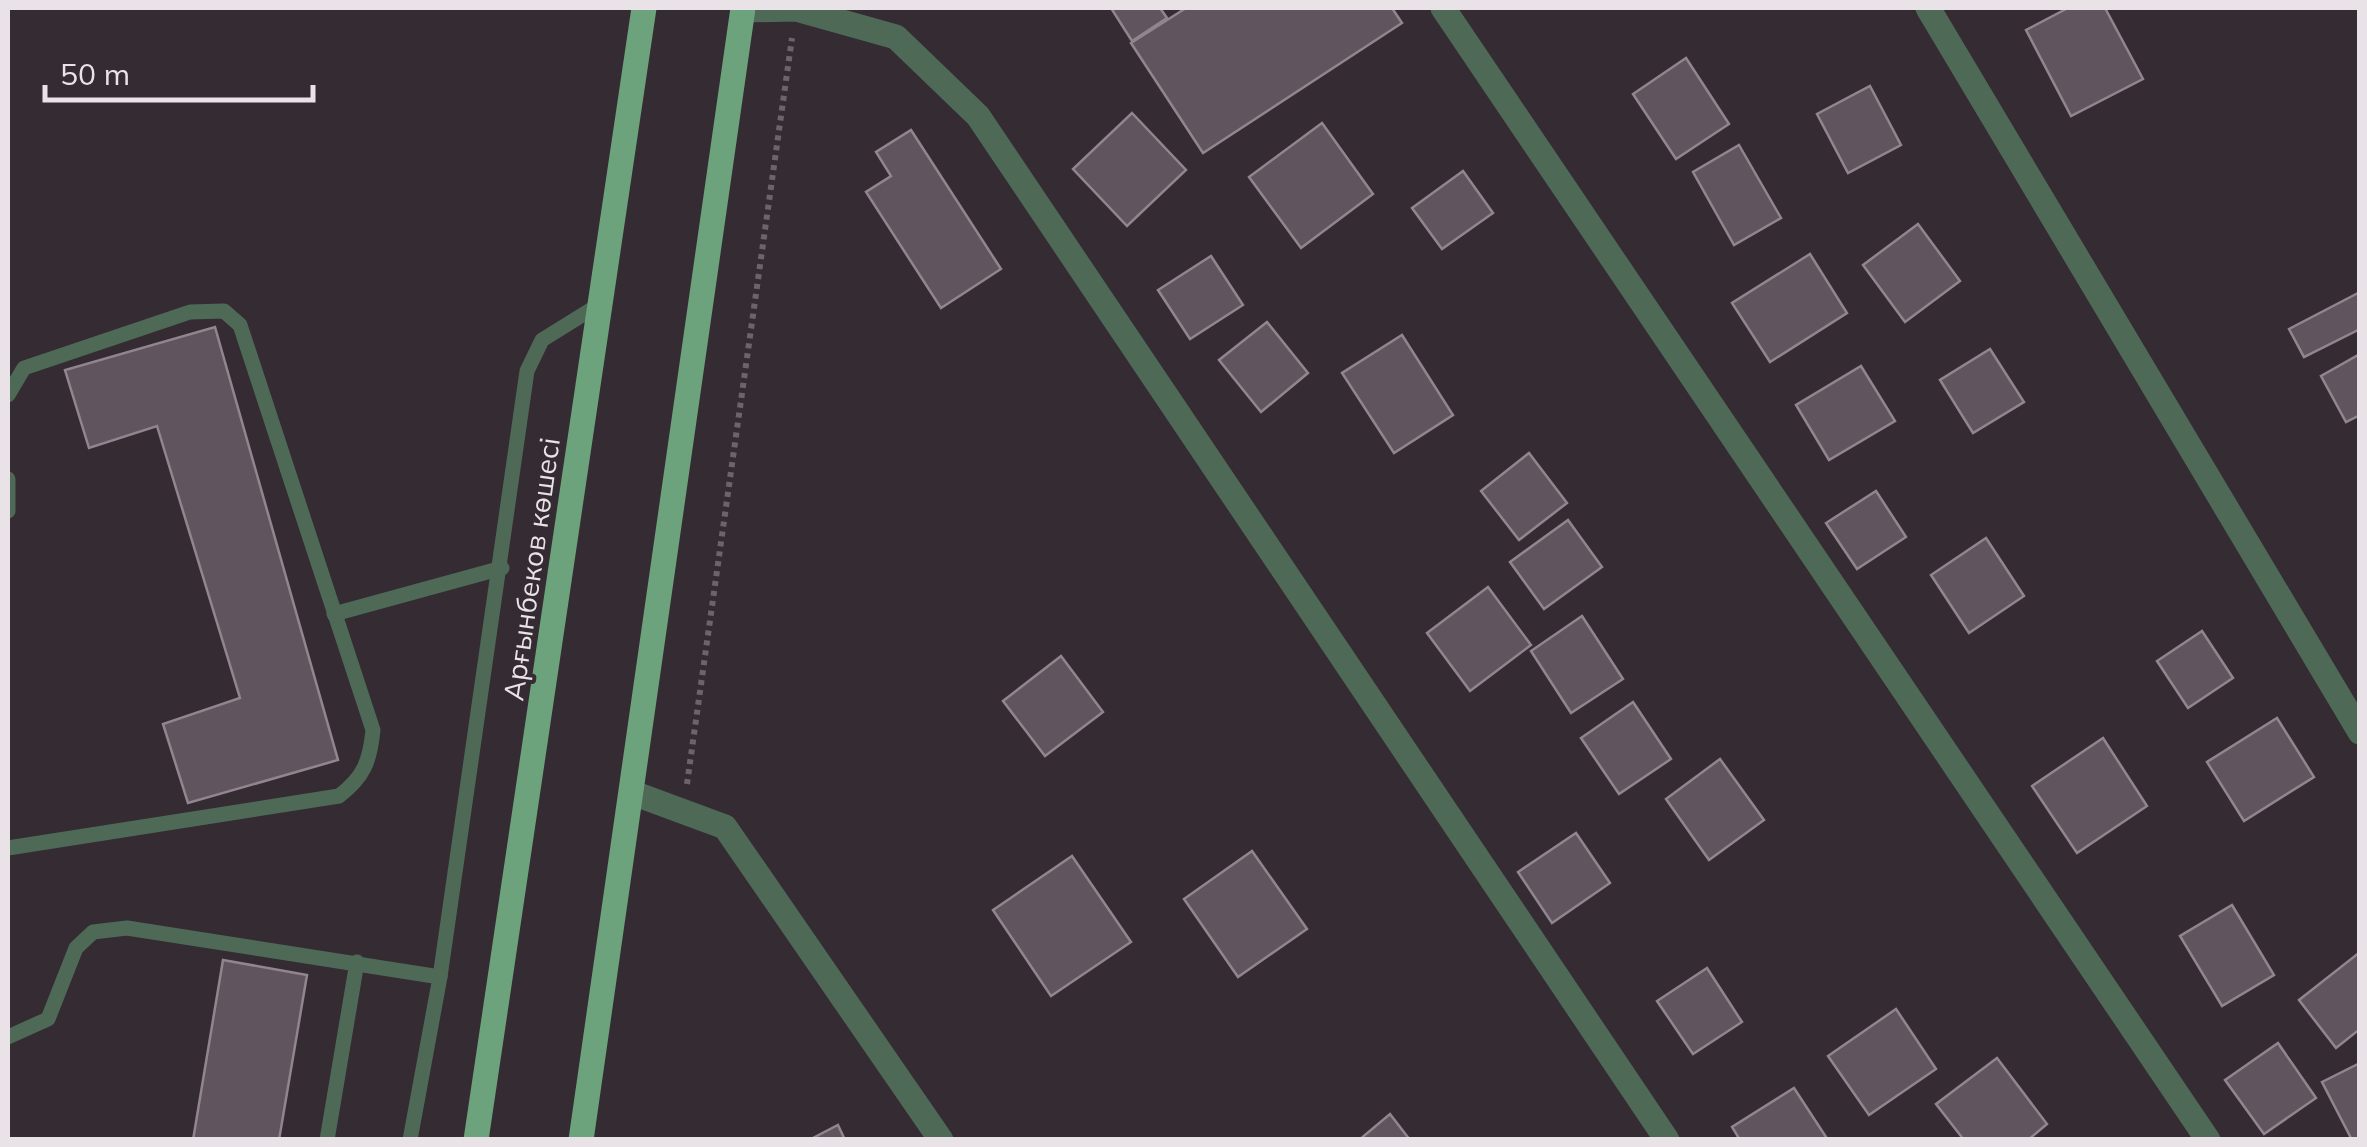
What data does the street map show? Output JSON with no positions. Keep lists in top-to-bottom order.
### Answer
{
  "streets": {
    "main road": ["Арғынбеков көшесі"]
  },
  "scale_bar": "50 m"
}
